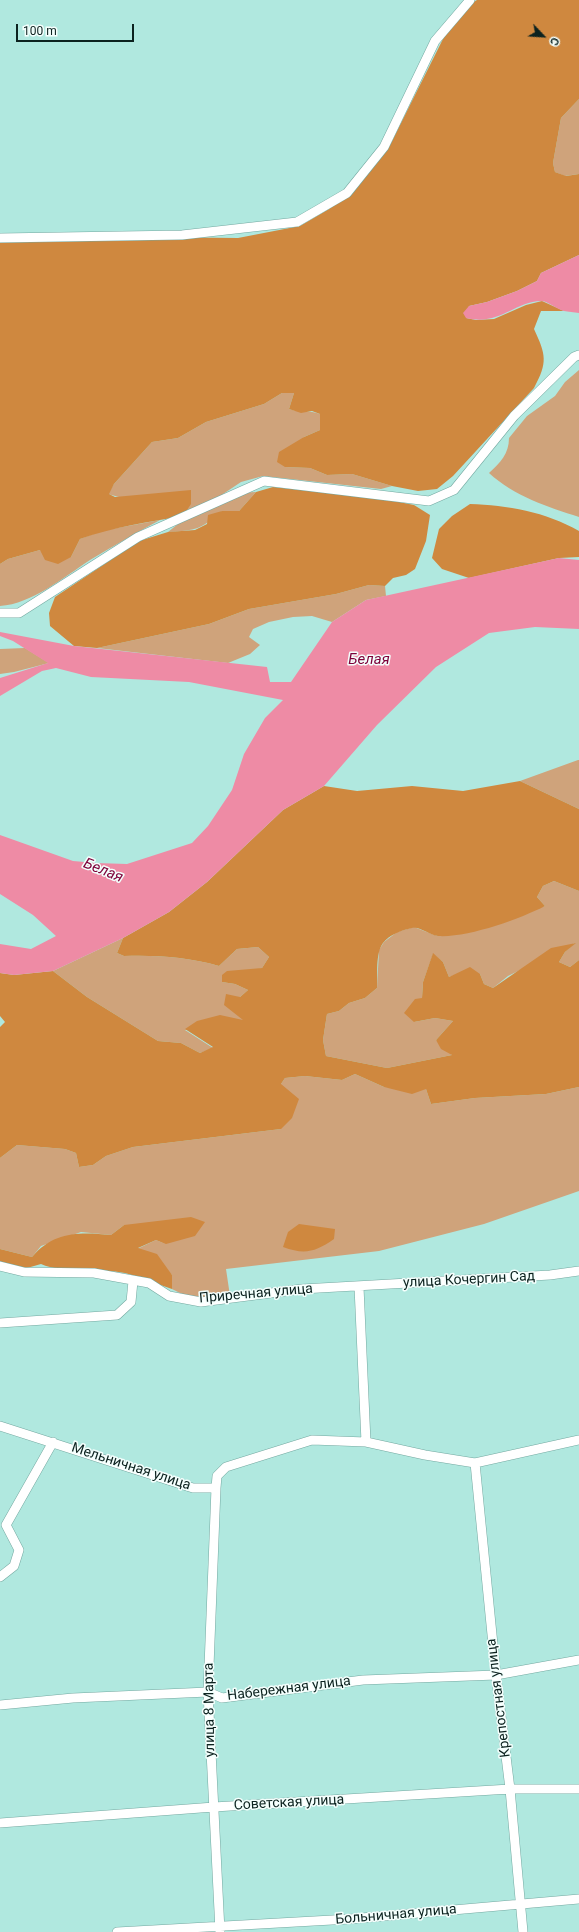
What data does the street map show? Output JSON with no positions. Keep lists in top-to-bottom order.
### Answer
{
  "streets": {
    "street": [
      "улица Кочергин Сад",
      "Приречная улица",
      "Мельничная улица",
      "Набережная улица",
      "Крепостная улица",
      "улица 8 Марта",
      "Советская улица",
      "Больничная улица"
    ]
  },
  "crossings": [
    ["улица Кочергин Сад", "Приречная улица"],
    ["Мельничная улица", "улица 8 Марта"],
    ["Набережная улица", "Крепостная улица"],
    ["Набережная улица", "улица 8 Марта"],
    ["Крепостная улица", "Советская улица"],
    ["Крепостная улица", "Больничная улица"],
    ["улица 8 Марта", "Советская улица"],
    ["улица 8 Марта", "Больничная улица"]
  ],
  "water": ["Белая"],
  "scale_bar": "100 m",
  "north": "bottom right"
}
